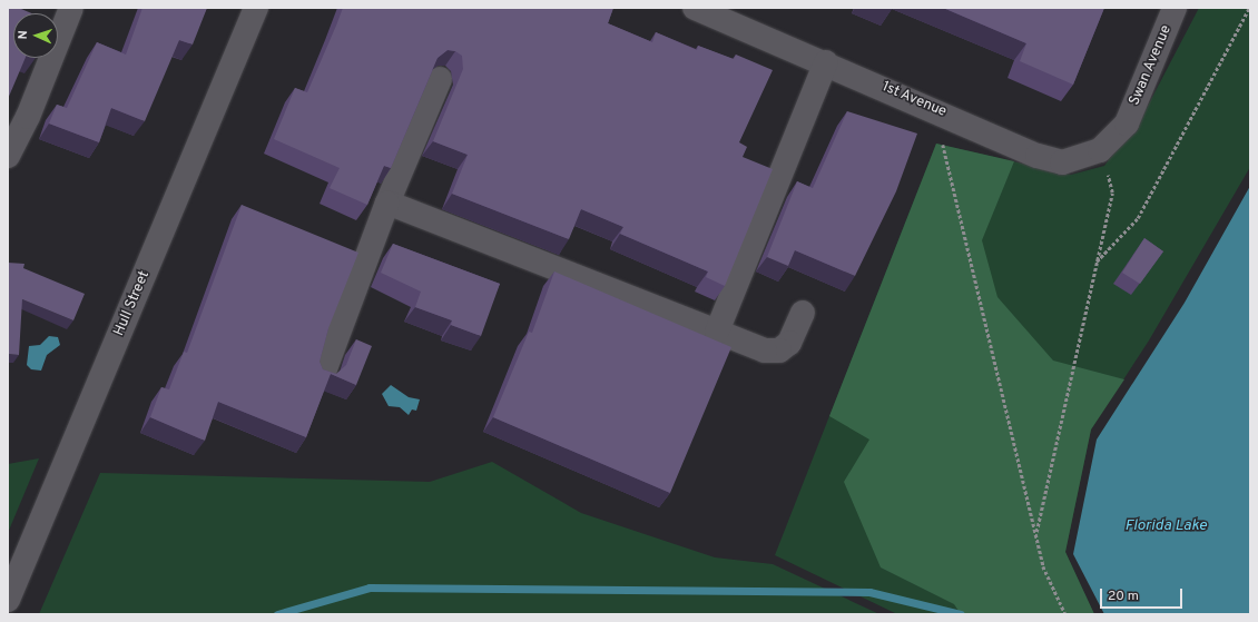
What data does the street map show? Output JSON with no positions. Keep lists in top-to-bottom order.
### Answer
{
  "streets": {
    "street": ["Swan Avenue", "1st Avenue", "Hull Street"]
  },
  "crossings": [
    ["Swan Avenue", "1st Avenue"]
  ],
  "water": ["Florida Lake"],
  "scale_bar": "20 m",
  "north": "left"
}
